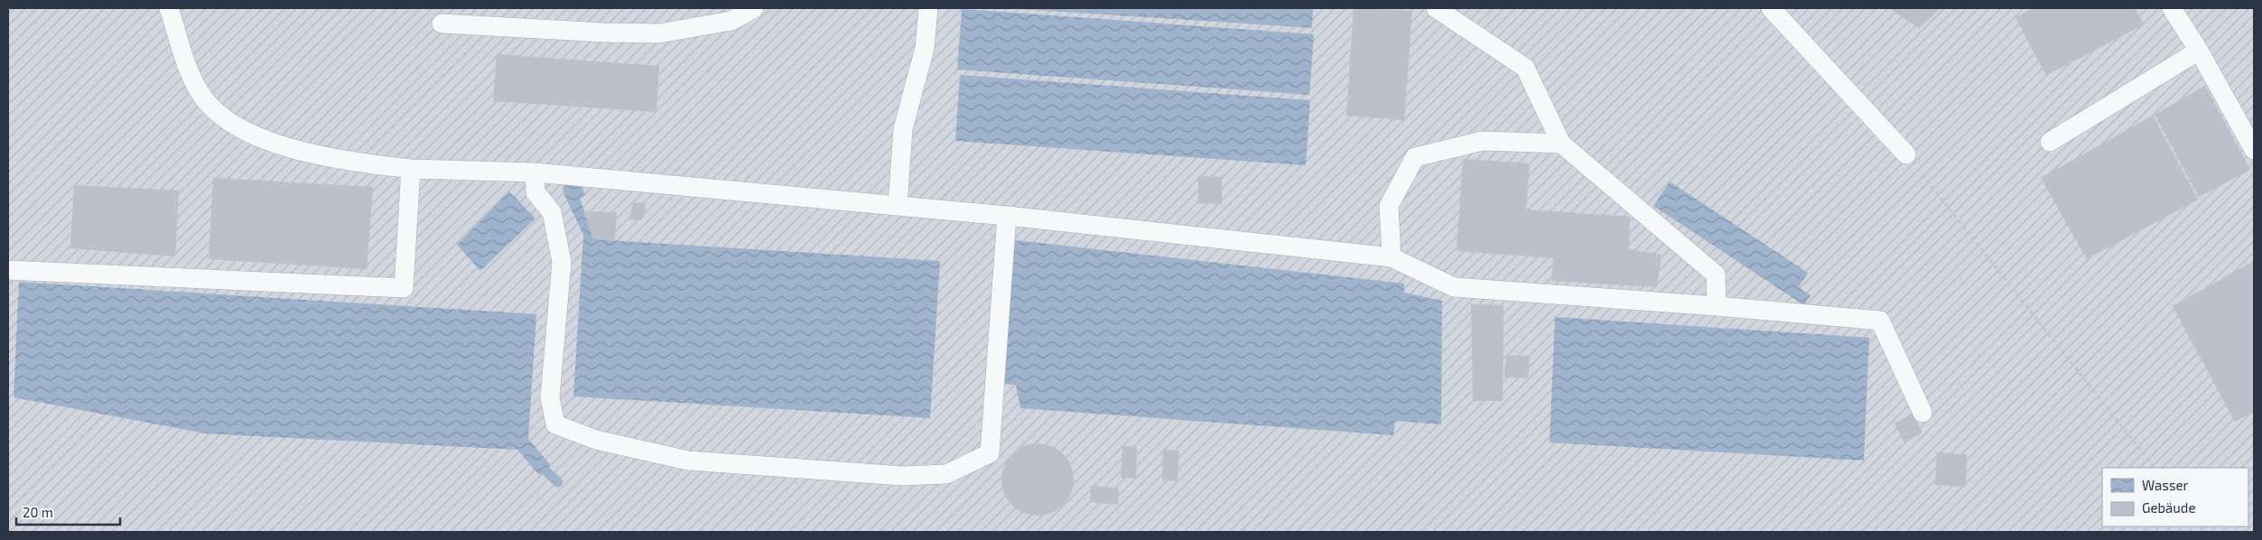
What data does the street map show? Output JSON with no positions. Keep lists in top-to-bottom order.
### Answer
{
  "legend": ["Wasser", "Gebäude"],
  "scale_bar": "20 m"
}
